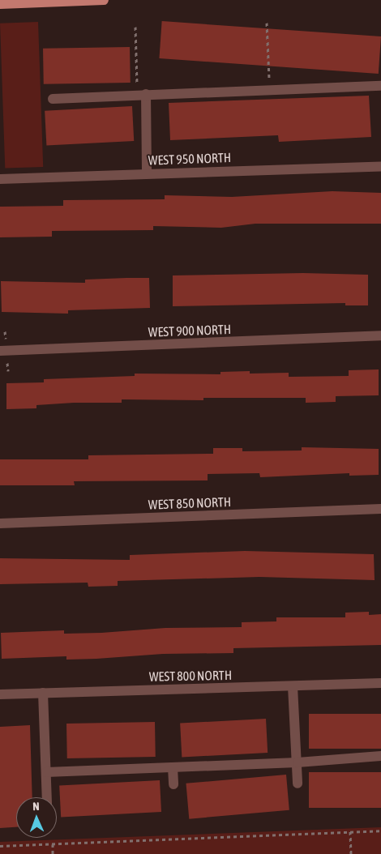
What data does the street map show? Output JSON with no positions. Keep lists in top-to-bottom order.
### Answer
{
  "streets": {
    "street": [
      "WEST 950 NORTH",
      "WEST 900 NORTH",
      "WEST 850 NORTH",
      "WEST 800 NORTH"
    ]
  },
  "north": "top"
}
